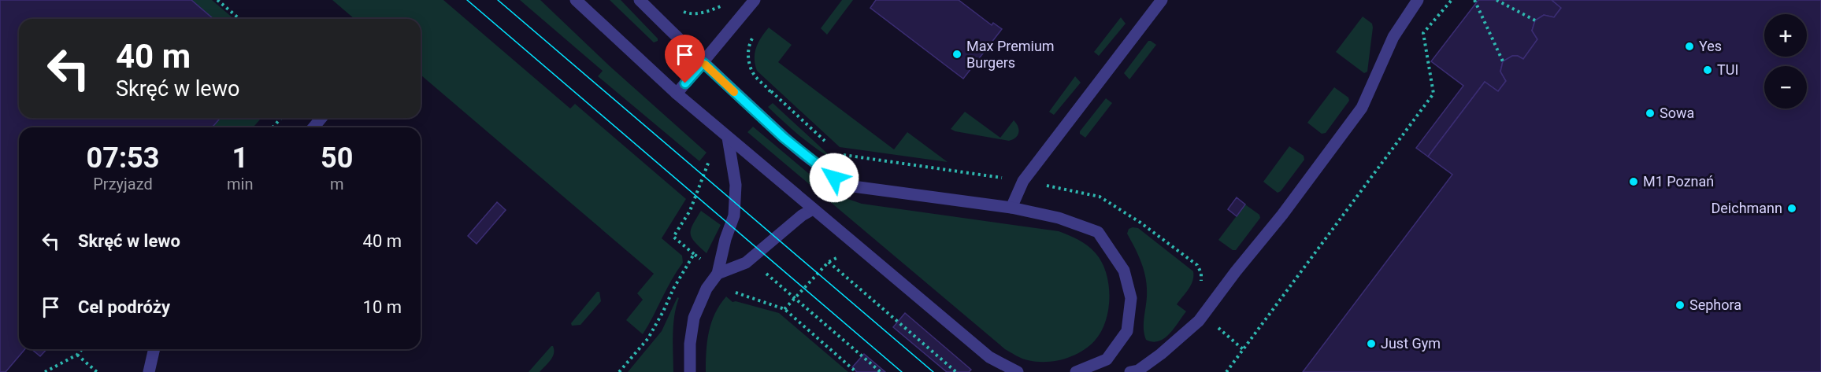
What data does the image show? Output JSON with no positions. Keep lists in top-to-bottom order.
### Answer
{
  "places": [
    "Yes",
    "Max Premium Burgers",
    "TUI",
    "Sowa",
    "M1 Poznań",
    "Deichmann",
    "Sephora",
    "Just Gym"
  ],
  "page": {
    "map_buttons": ["+", "−"],
    "turn": ["40 m", "Skręć w lewo"],
    "eta": [
      "07:53",
      "Przyjazd",
      "1",
      "min",
      "50",
      "m"
    ],
    "list": [
      {
        "name": "Skręć w lewo",
        "value": "40 m"
      },
      {
        "name": "Cel podróży",
        "value": "10 m"
      }
    ]
  }
}
